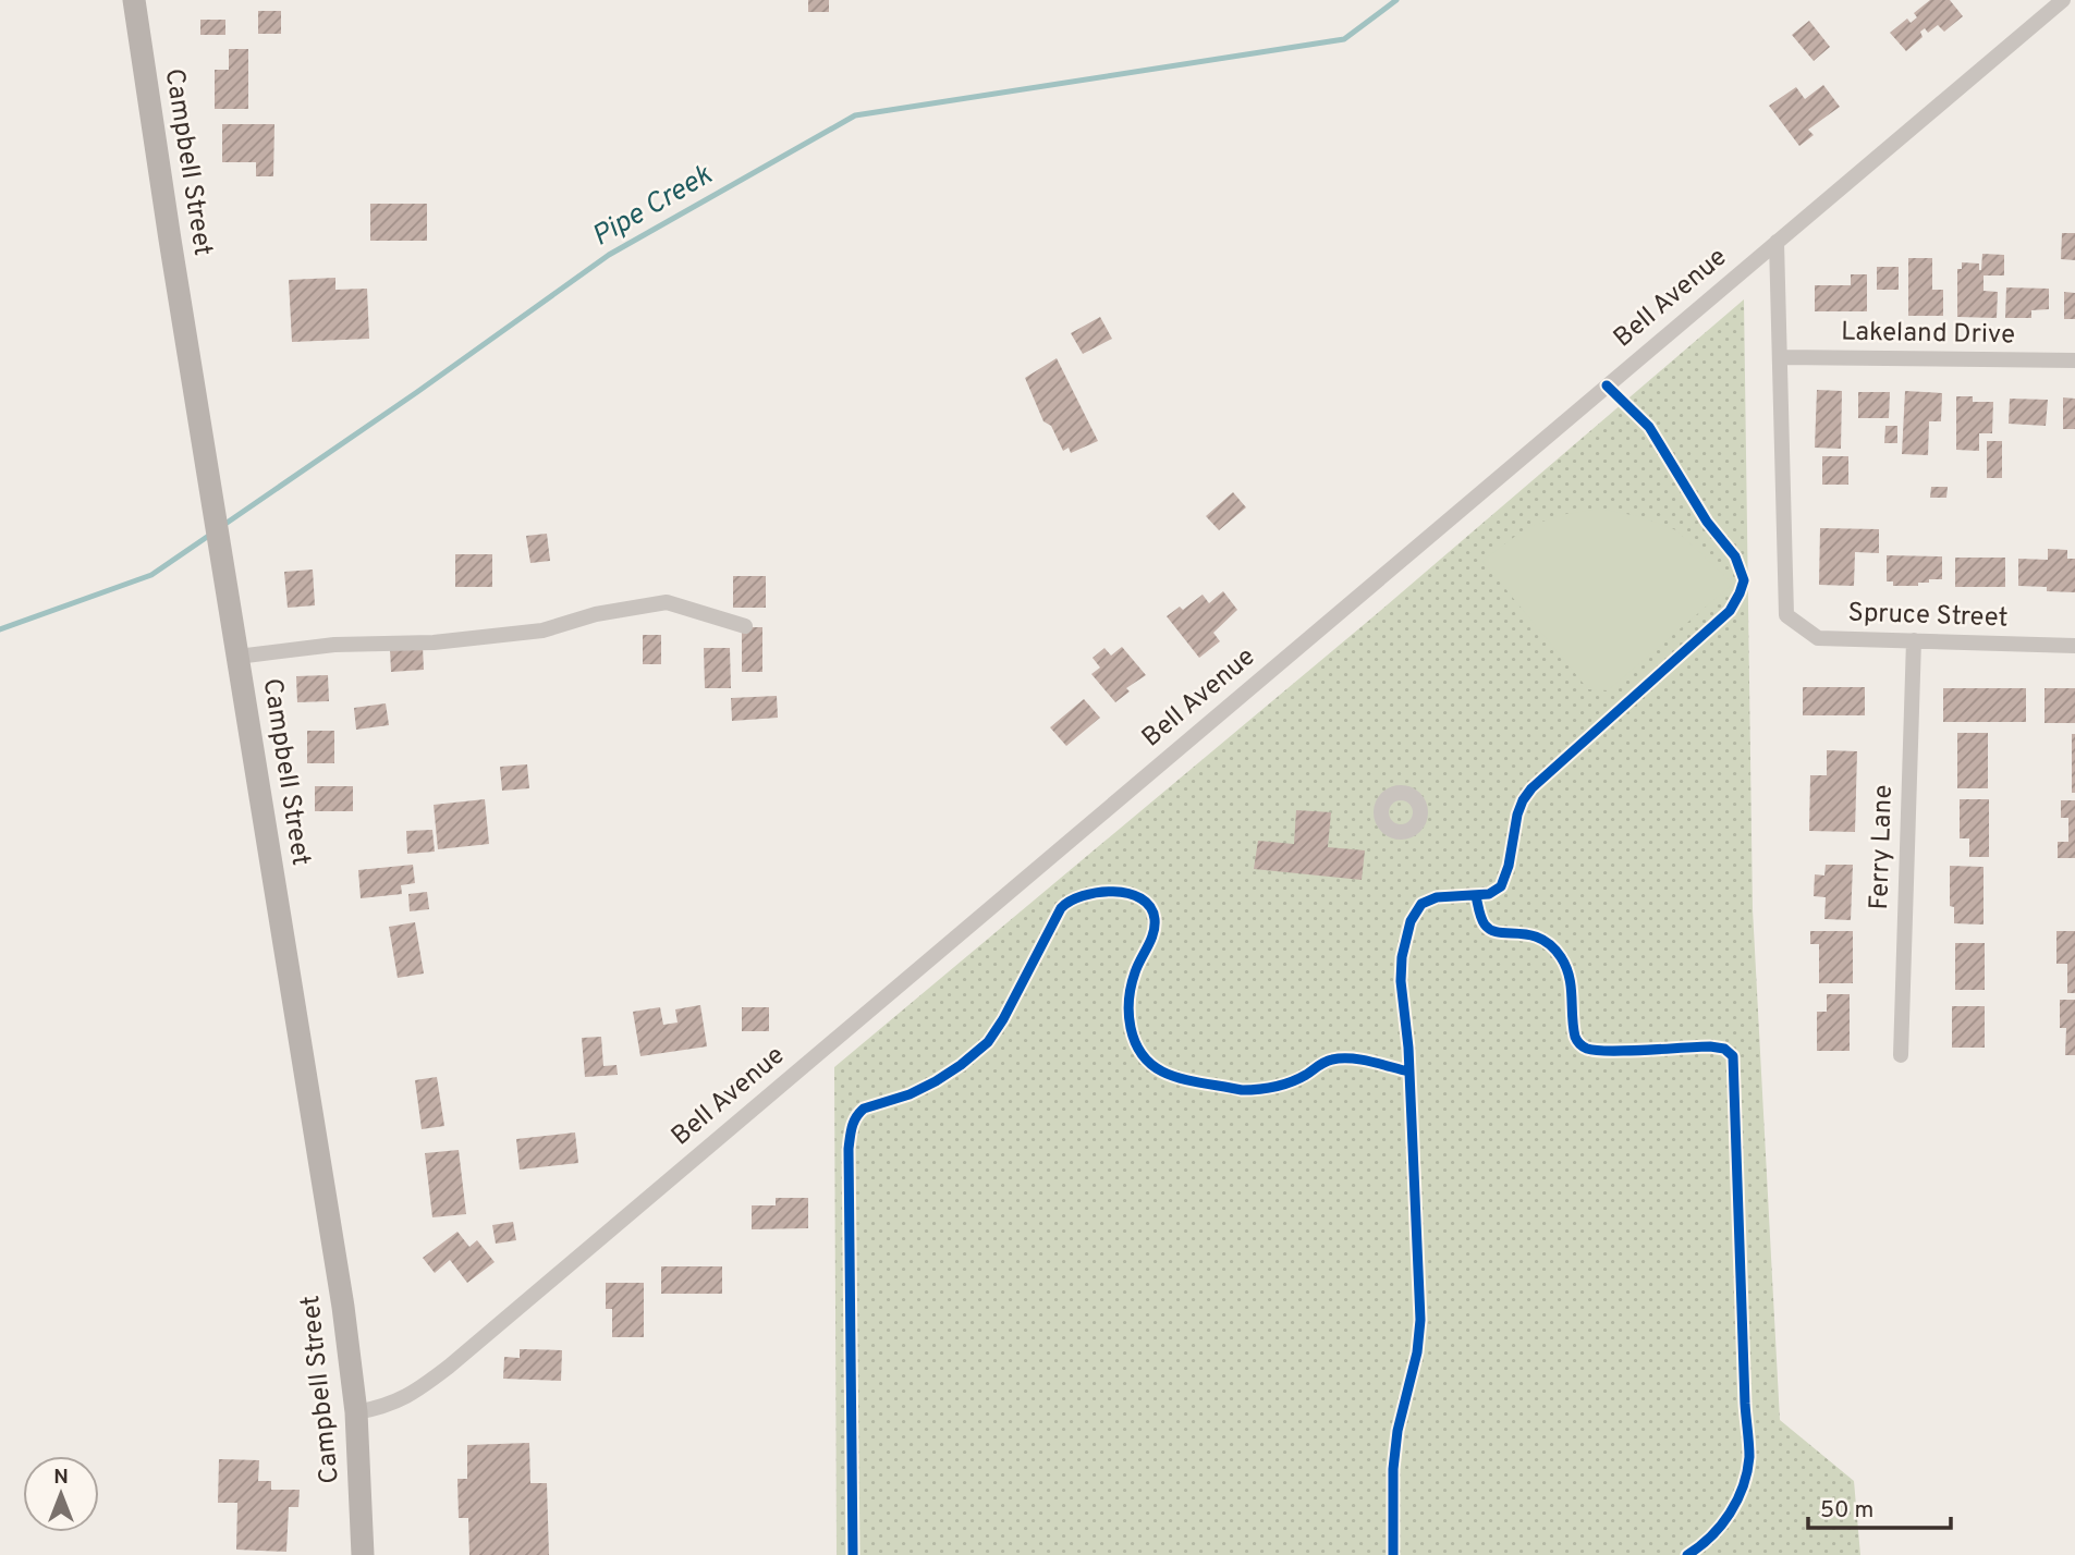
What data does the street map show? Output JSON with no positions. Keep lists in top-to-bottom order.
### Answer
{
  "streets": {
    "street": [
      "Campbell Street",
      "Bell Avenue",
      "Lakeland Drive",
      "Spruce Street",
      "Ferry Lane"
    ]
  },
  "crossings": [
    ["Campbell Street", "Bell Avenue"],
    ["Lakeland Drive", "Spruce Street"],
    ["Spruce Street", "Ferry Lane"]
  ],
  "water": ["Pipe Creek"],
  "scale_bar": "50 m",
  "north": "top"
}
